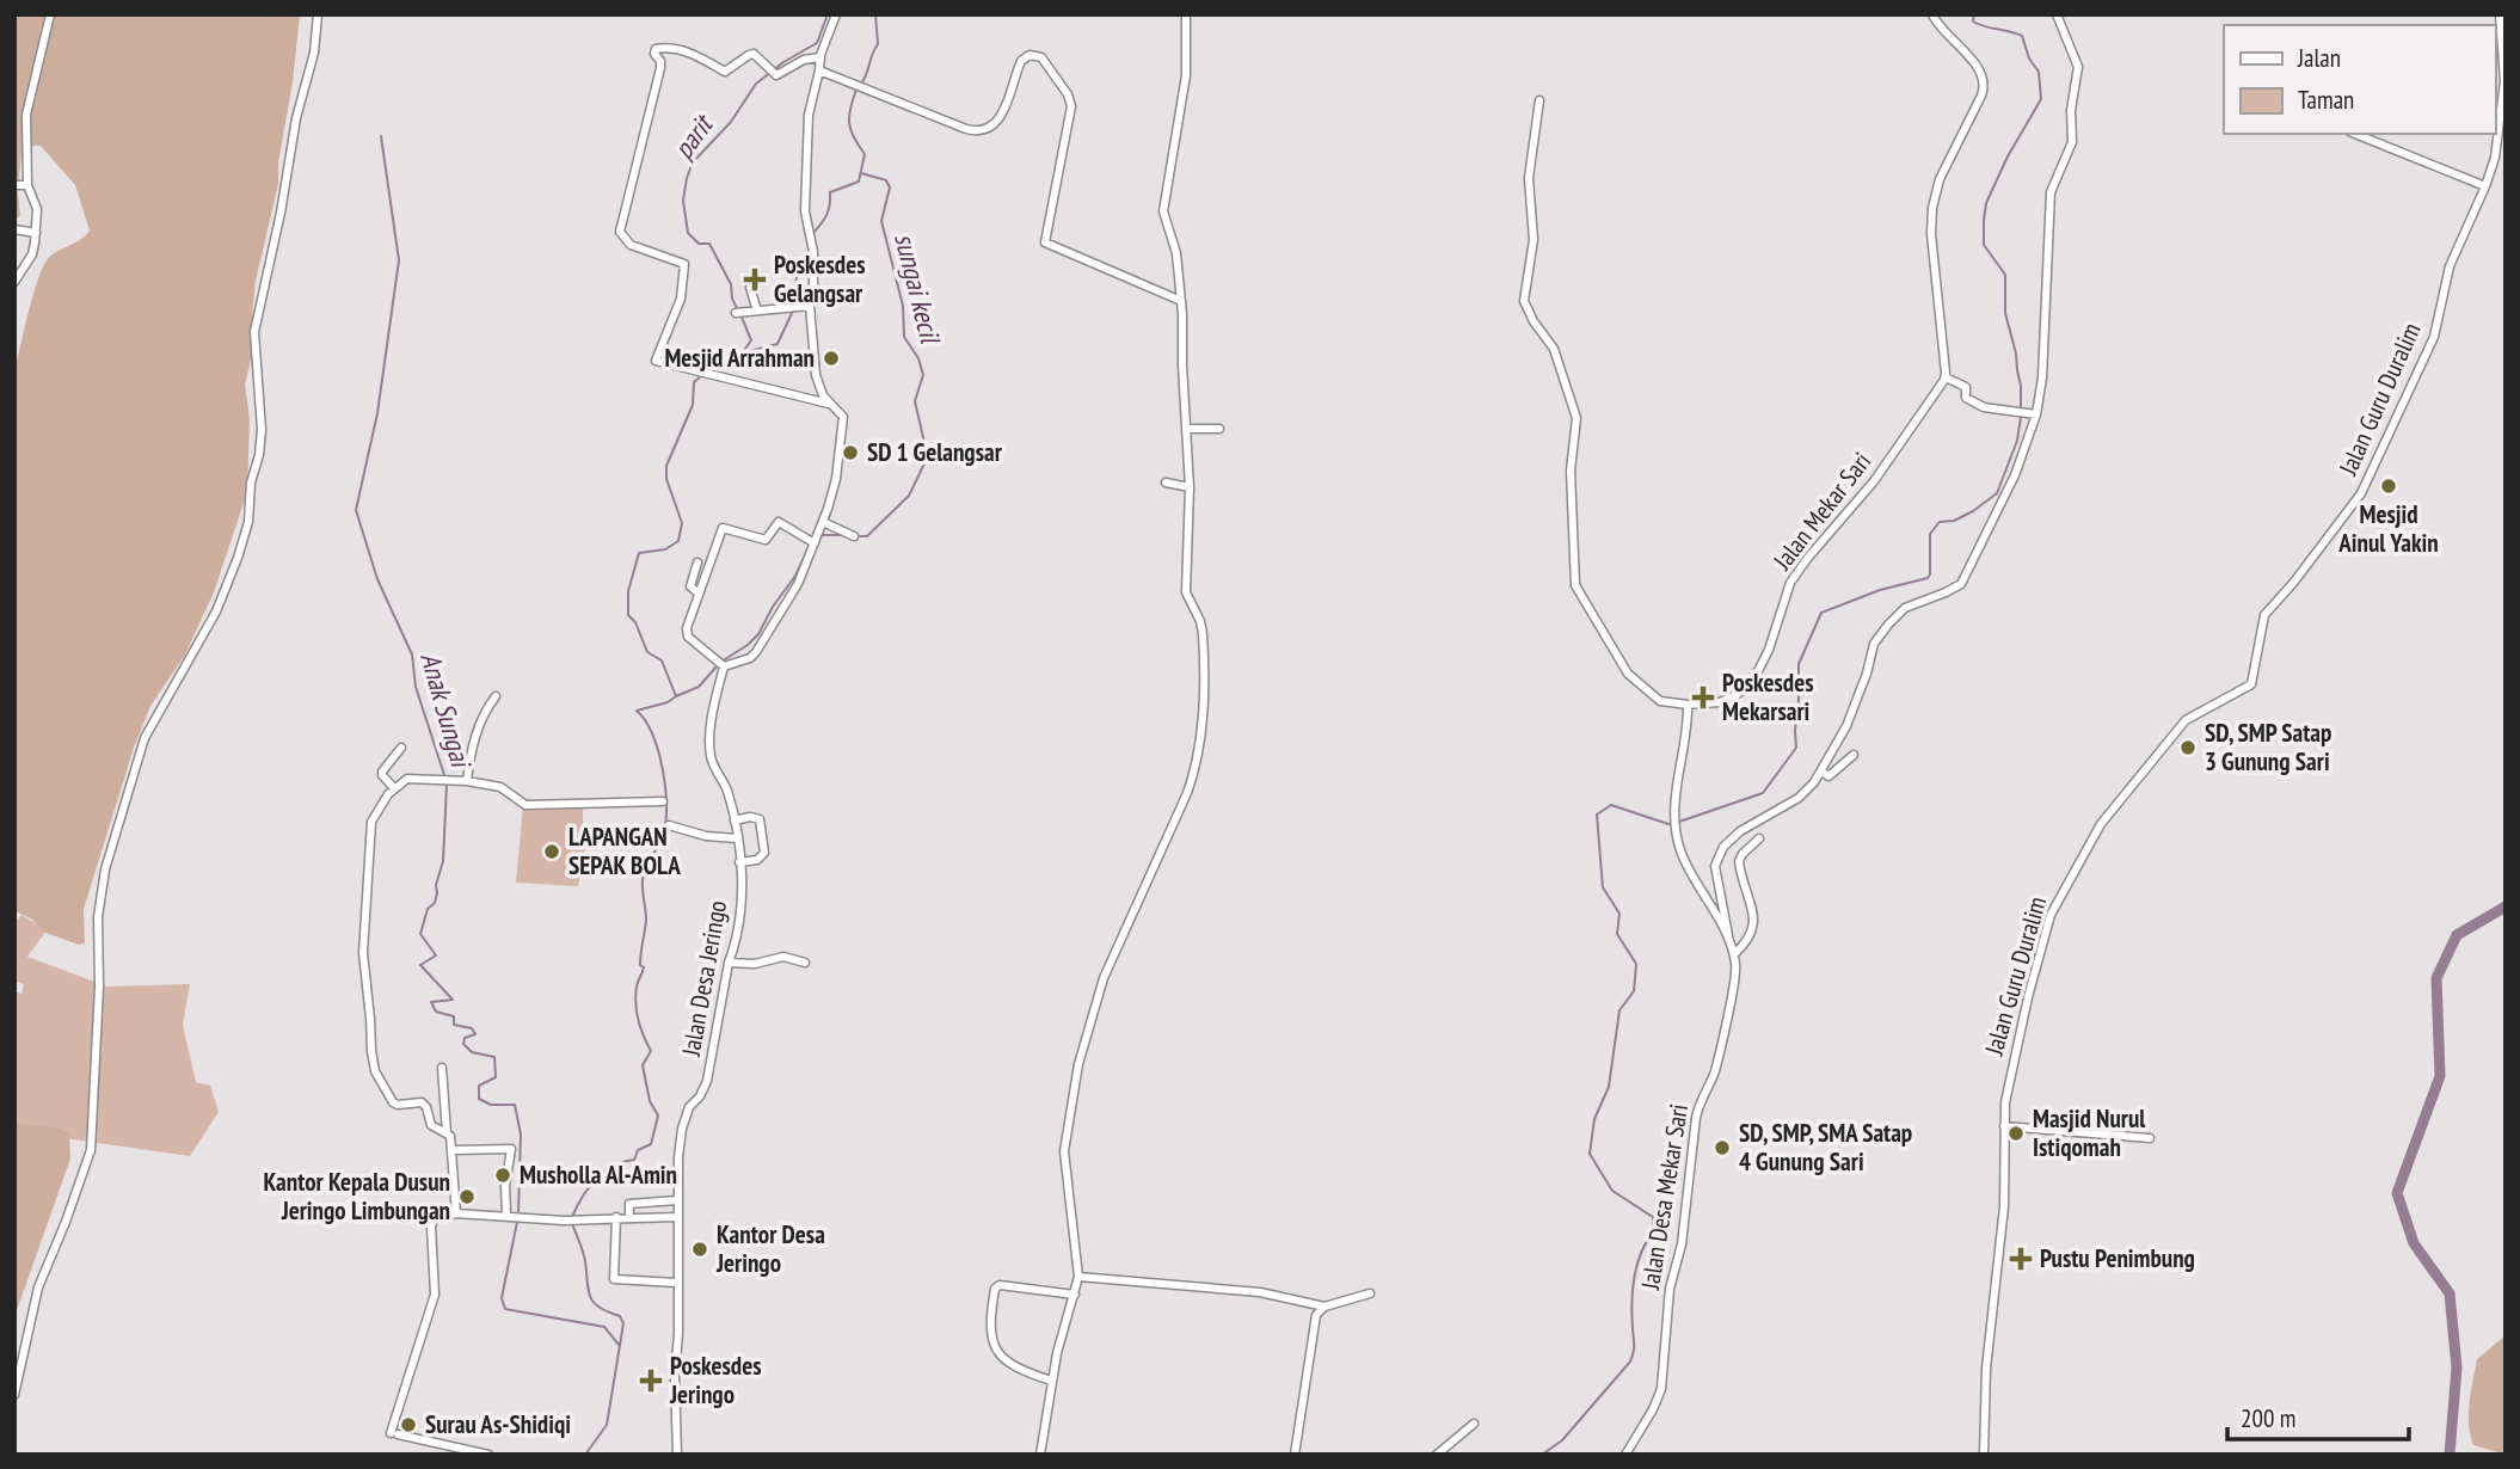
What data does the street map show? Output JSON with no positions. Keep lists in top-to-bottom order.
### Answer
{
  "streets": {
    "street": [
      "Jalan Guru Duralim",
      "Jalan Mekar Sari",
      "Jalan Desa Jeringo",
      "Jalan Desa Mekar Sari"
    ]
  },
  "crossings": [
    ["Jalan Mekar Sari", "Jalan Desa Mekar Sari"]
  ],
  "water": ["parit", "sungai kecil", "Anak Sungai"],
  "places": {
    "health": [
      "Poskesdes Gelangsar",
      "Poskesdes Mekarsari",
      "Pustu Penimbung",
      "Poskesdes Jeringo"
    ],
    "other": [
      "Mesjid Arrahman",
      "SD 1 Gelangsar",
      "Mesjid Ainul Yakin",
      "SD, SMP Satap 3 Gunung Sari",
      "LAPANGAN SEPAK BOLA",
      "Masjid Nurul Istiqomah",
      "SD, SMP, SMA Satap 4 Gunung Sari",
      "Musholla Al-Amin",
      "Kantor Kepala Dusun Jeringo Limbungan",
      "Kantor Desa Jeringo",
      "Surau As-Shidiqi"
    ]
  },
  "legend": ["Jalan", "Taman"],
  "scale_bar": "200 m"
}
